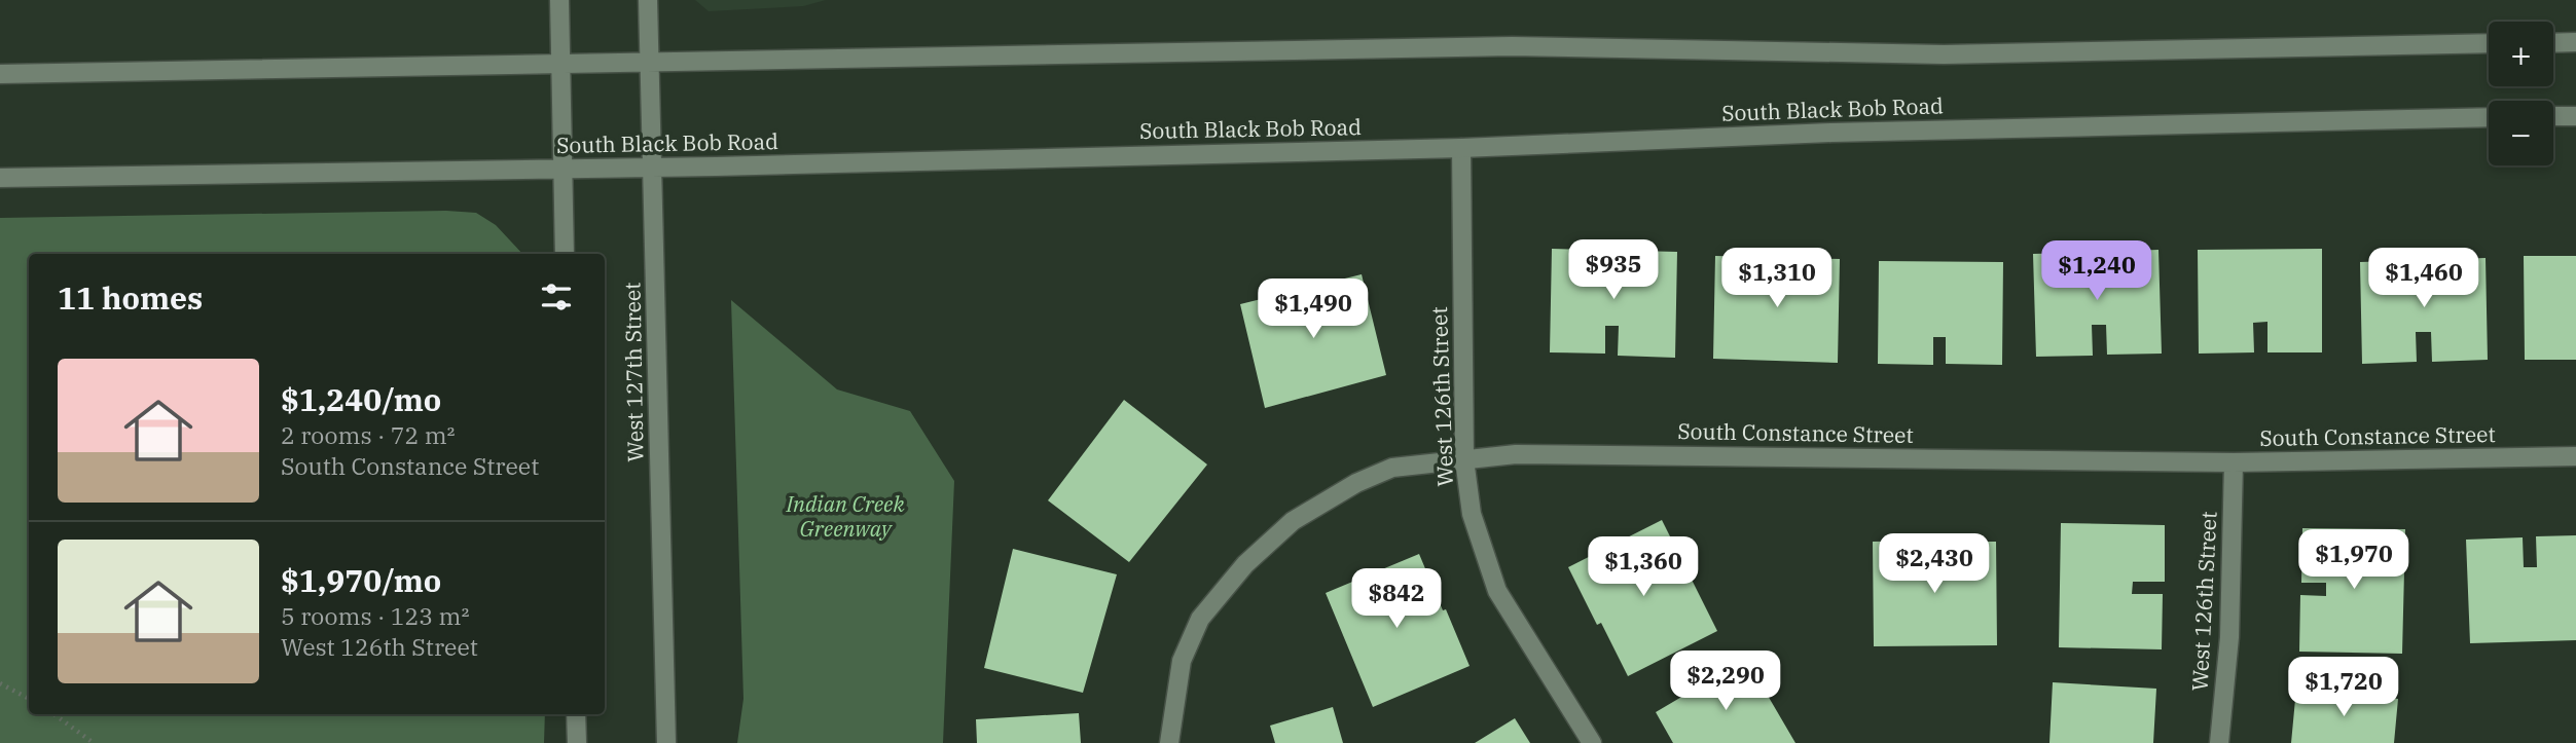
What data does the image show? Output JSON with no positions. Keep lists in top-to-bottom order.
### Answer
{
  "streets": {
    "main road": [
      "South Black Bob Road",
      "West 127th Street",
      "West 126th Street",
      "South Constance Street"
    ]
  },
  "crossings": [
    ["South Black Bob Road", "West 127th Street"],
    ["South Black Bob Road", "West 126th Street"],
    ["West 126th Street", "South Constance Street"]
  ],
  "parks": ["Indian Creek Greenway"],
  "page": {
    "map_buttons": ["+", "−"],
    "price": [
      "$935",
      "$1,240",
      "$1,310",
      "$1,460",
      "$1,490",
      "$1,970",
      "$2,430",
      "$1,360",
      "$842",
      "$2,290",
      "$1,720"
    ],
    "heading": "11 homes",
    "list": [
      {
        "name": "$1,240/mo",
        "note": "2 rooms · 72 m² · South Constance Street"
      },
      {
        "name": "$1,970/mo",
        "note": "5 rooms · 123 m² · West 126th Street"
      }
    ]
  }
}
